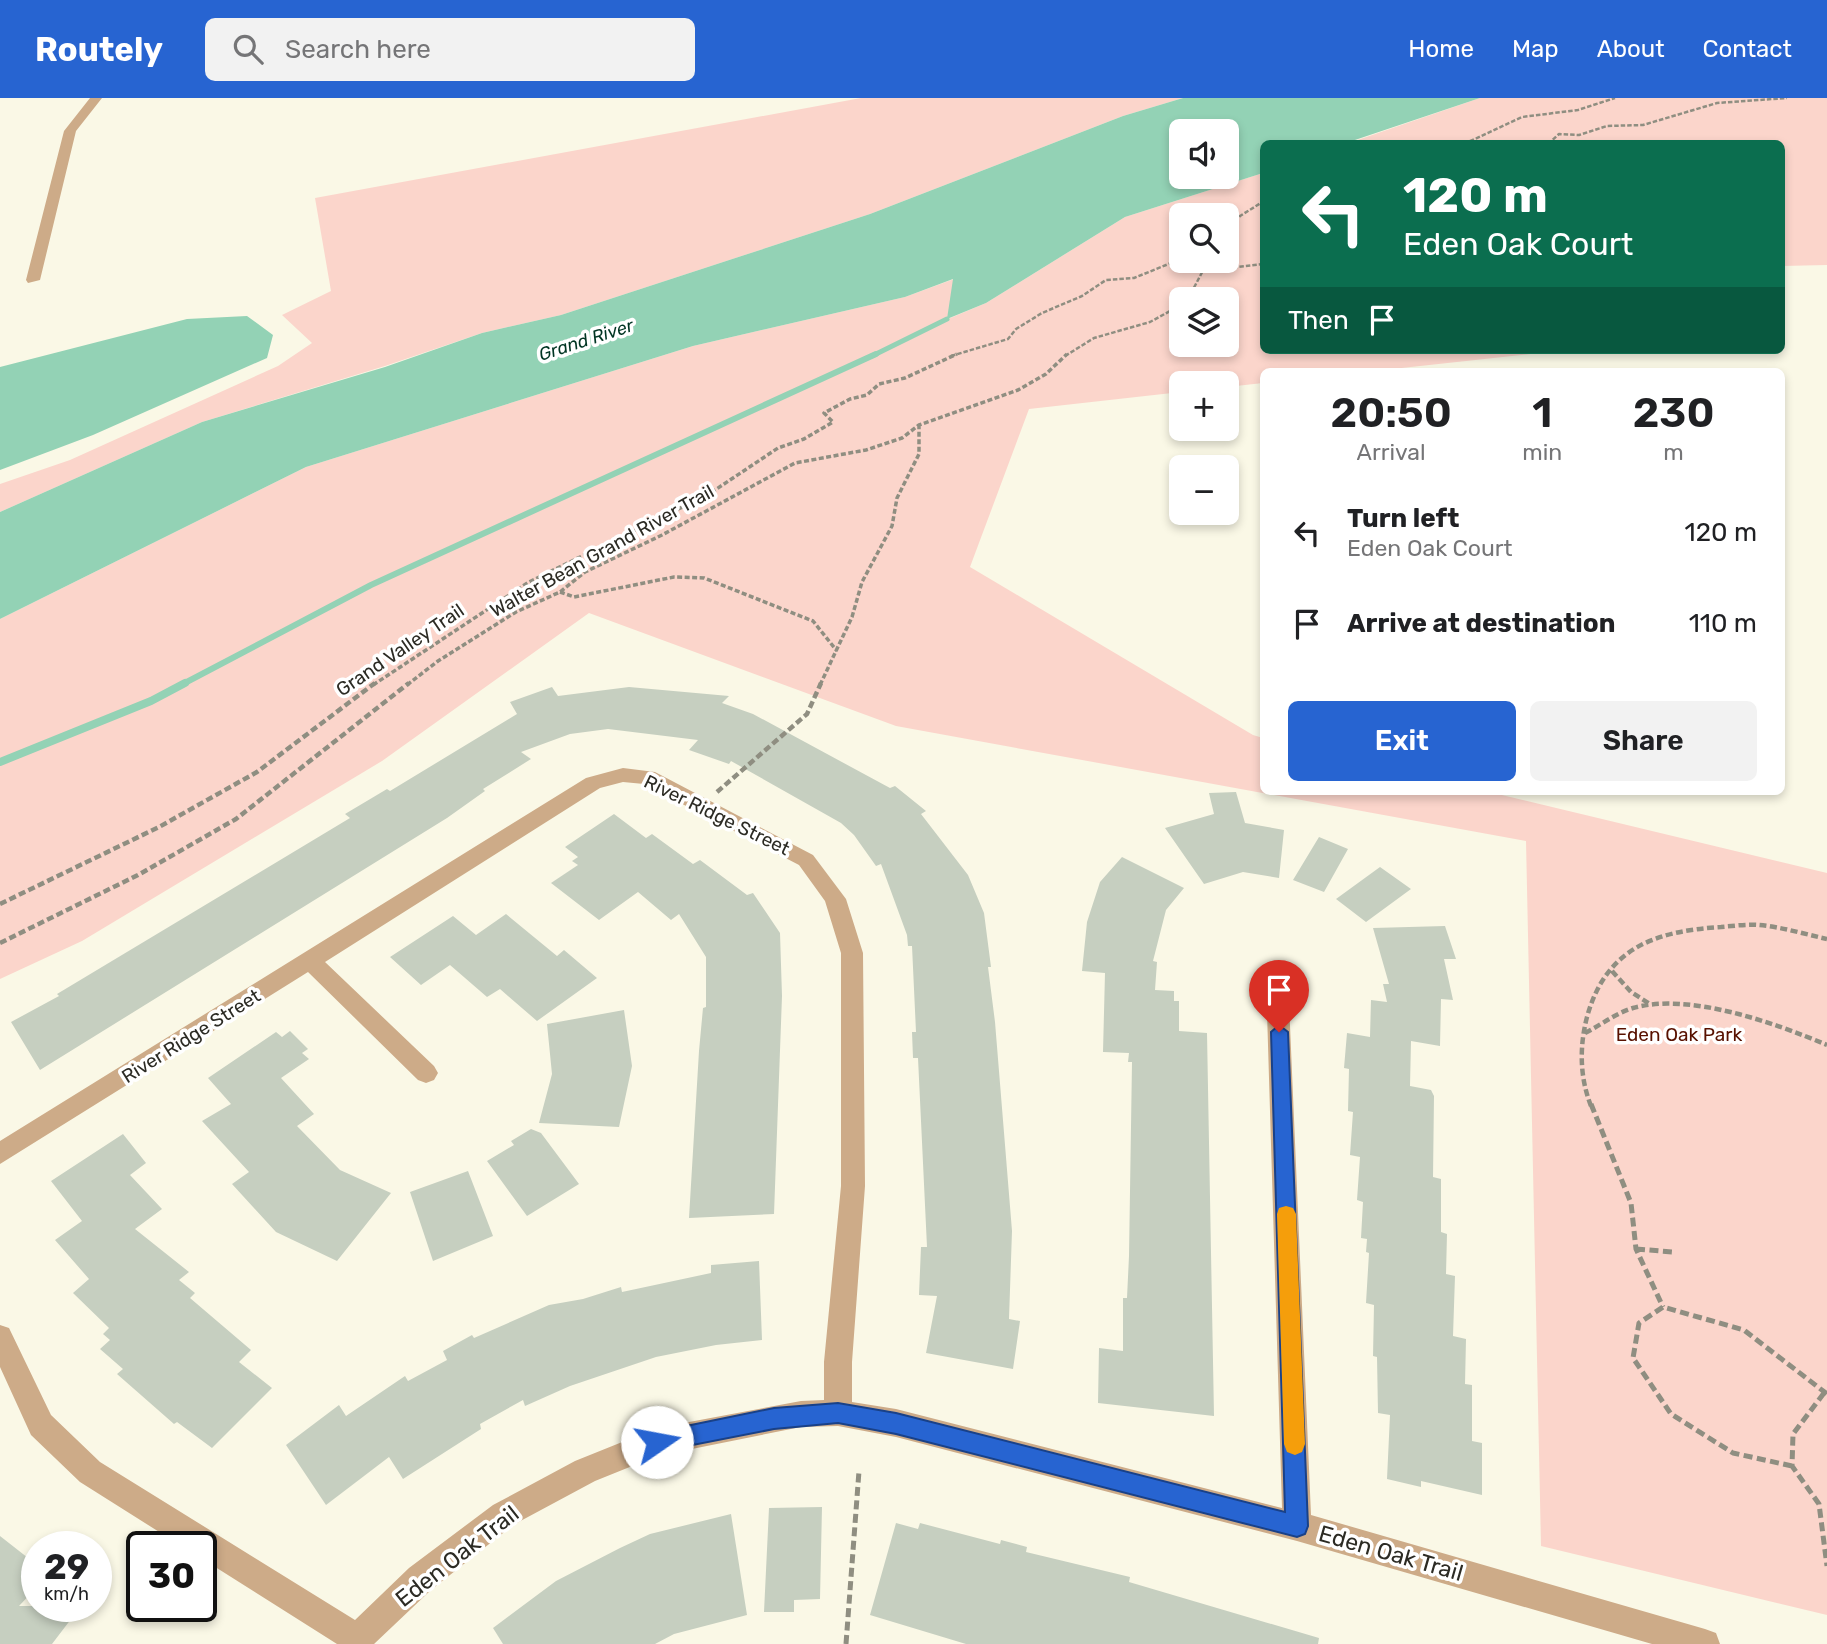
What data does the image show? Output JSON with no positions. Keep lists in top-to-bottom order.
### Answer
{
  "streets": {
    "street": ["River Ridge Street", "Eden Oak Trail"],
    "path": ["Walter Bean Grand River Trail", "Grand Valley Trail"]
  },
  "crossings": [
    ["River Ridge Street", "Eden Oak Trail"]
  ],
  "water": ["Grand River"],
  "parks": ["Eden Oak Park"],
  "page": {
    "header": "Routely",
    "search": "Search here",
    "nav": [
      "Home",
      "Map",
      "About",
      "Contact"
    ],
    "map_buttons": ["+", "−"],
    "turn": ["120 m", "Eden Oak Court"],
    "then": "Then",
    "eta": [
      "20:50",
      "Arrival",
      "1",
      "min",
      "230",
      "m"
    ],
    "list": [
      {
        "name": "Turn left",
        "note": "Eden Oak Court",
        "value": "120 m"
      },
      {
        "name": "Arrive at destination",
        "value": "110 m"
      }
    ],
    "buttons": ["Exit", "Share"],
    "speed": "29 km/h",
    "limit": "30"
  }
}
